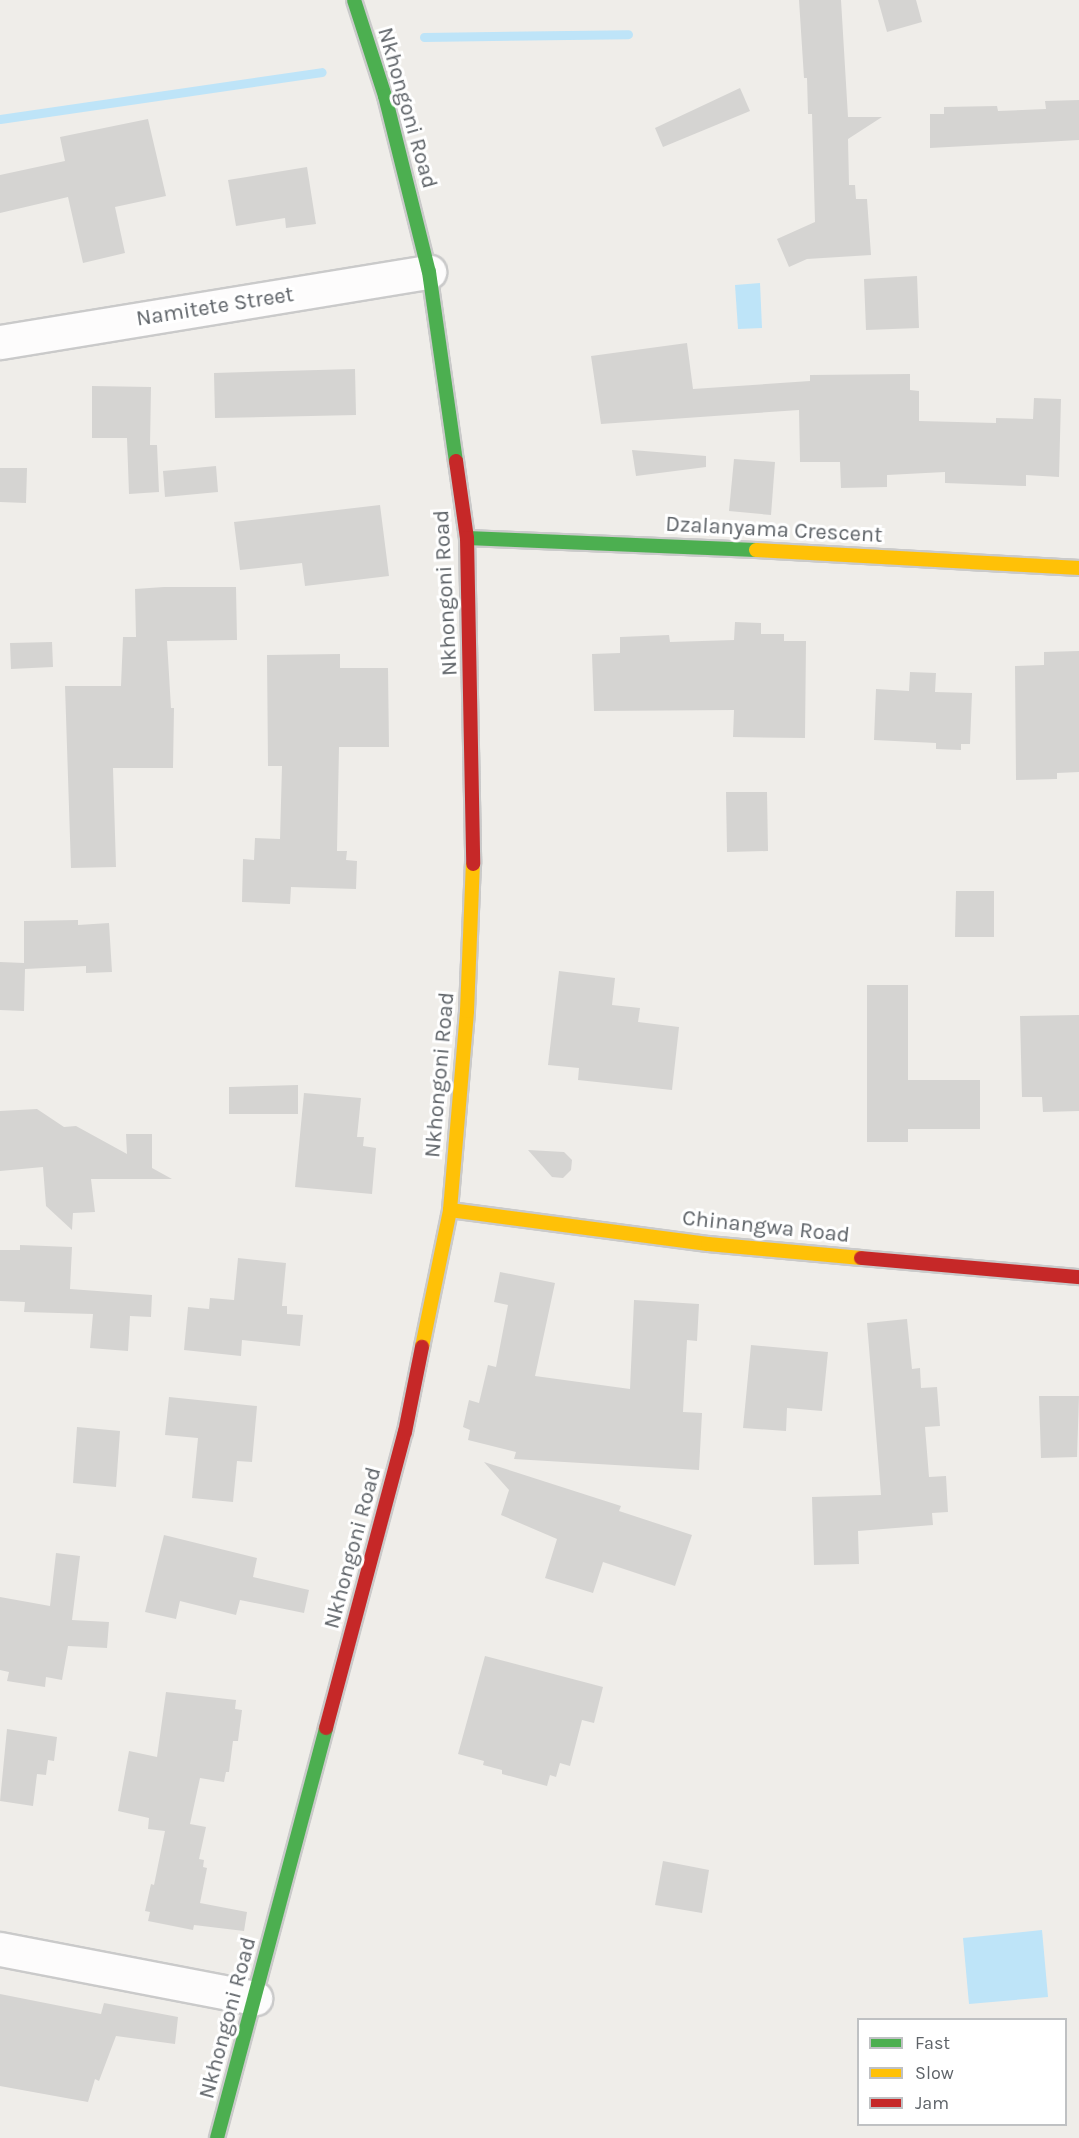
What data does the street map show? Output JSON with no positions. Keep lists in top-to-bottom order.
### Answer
{
  "streets": {
    "street": [
      "Nkhongoni Road",
      "Namitete Street",
      "Dzalanyama Crescent",
      "Chinangwa Road"
    ]
  },
  "crossings": [
    ["Nkhongoni Road", "Namitete Street"],
    ["Nkhongoni Road", "Dzalanyama Crescent"],
    ["Nkhongoni Road", "Chinangwa Road"]
  ],
  "legend": ["Fast", "Slow", "Jam"]
}
